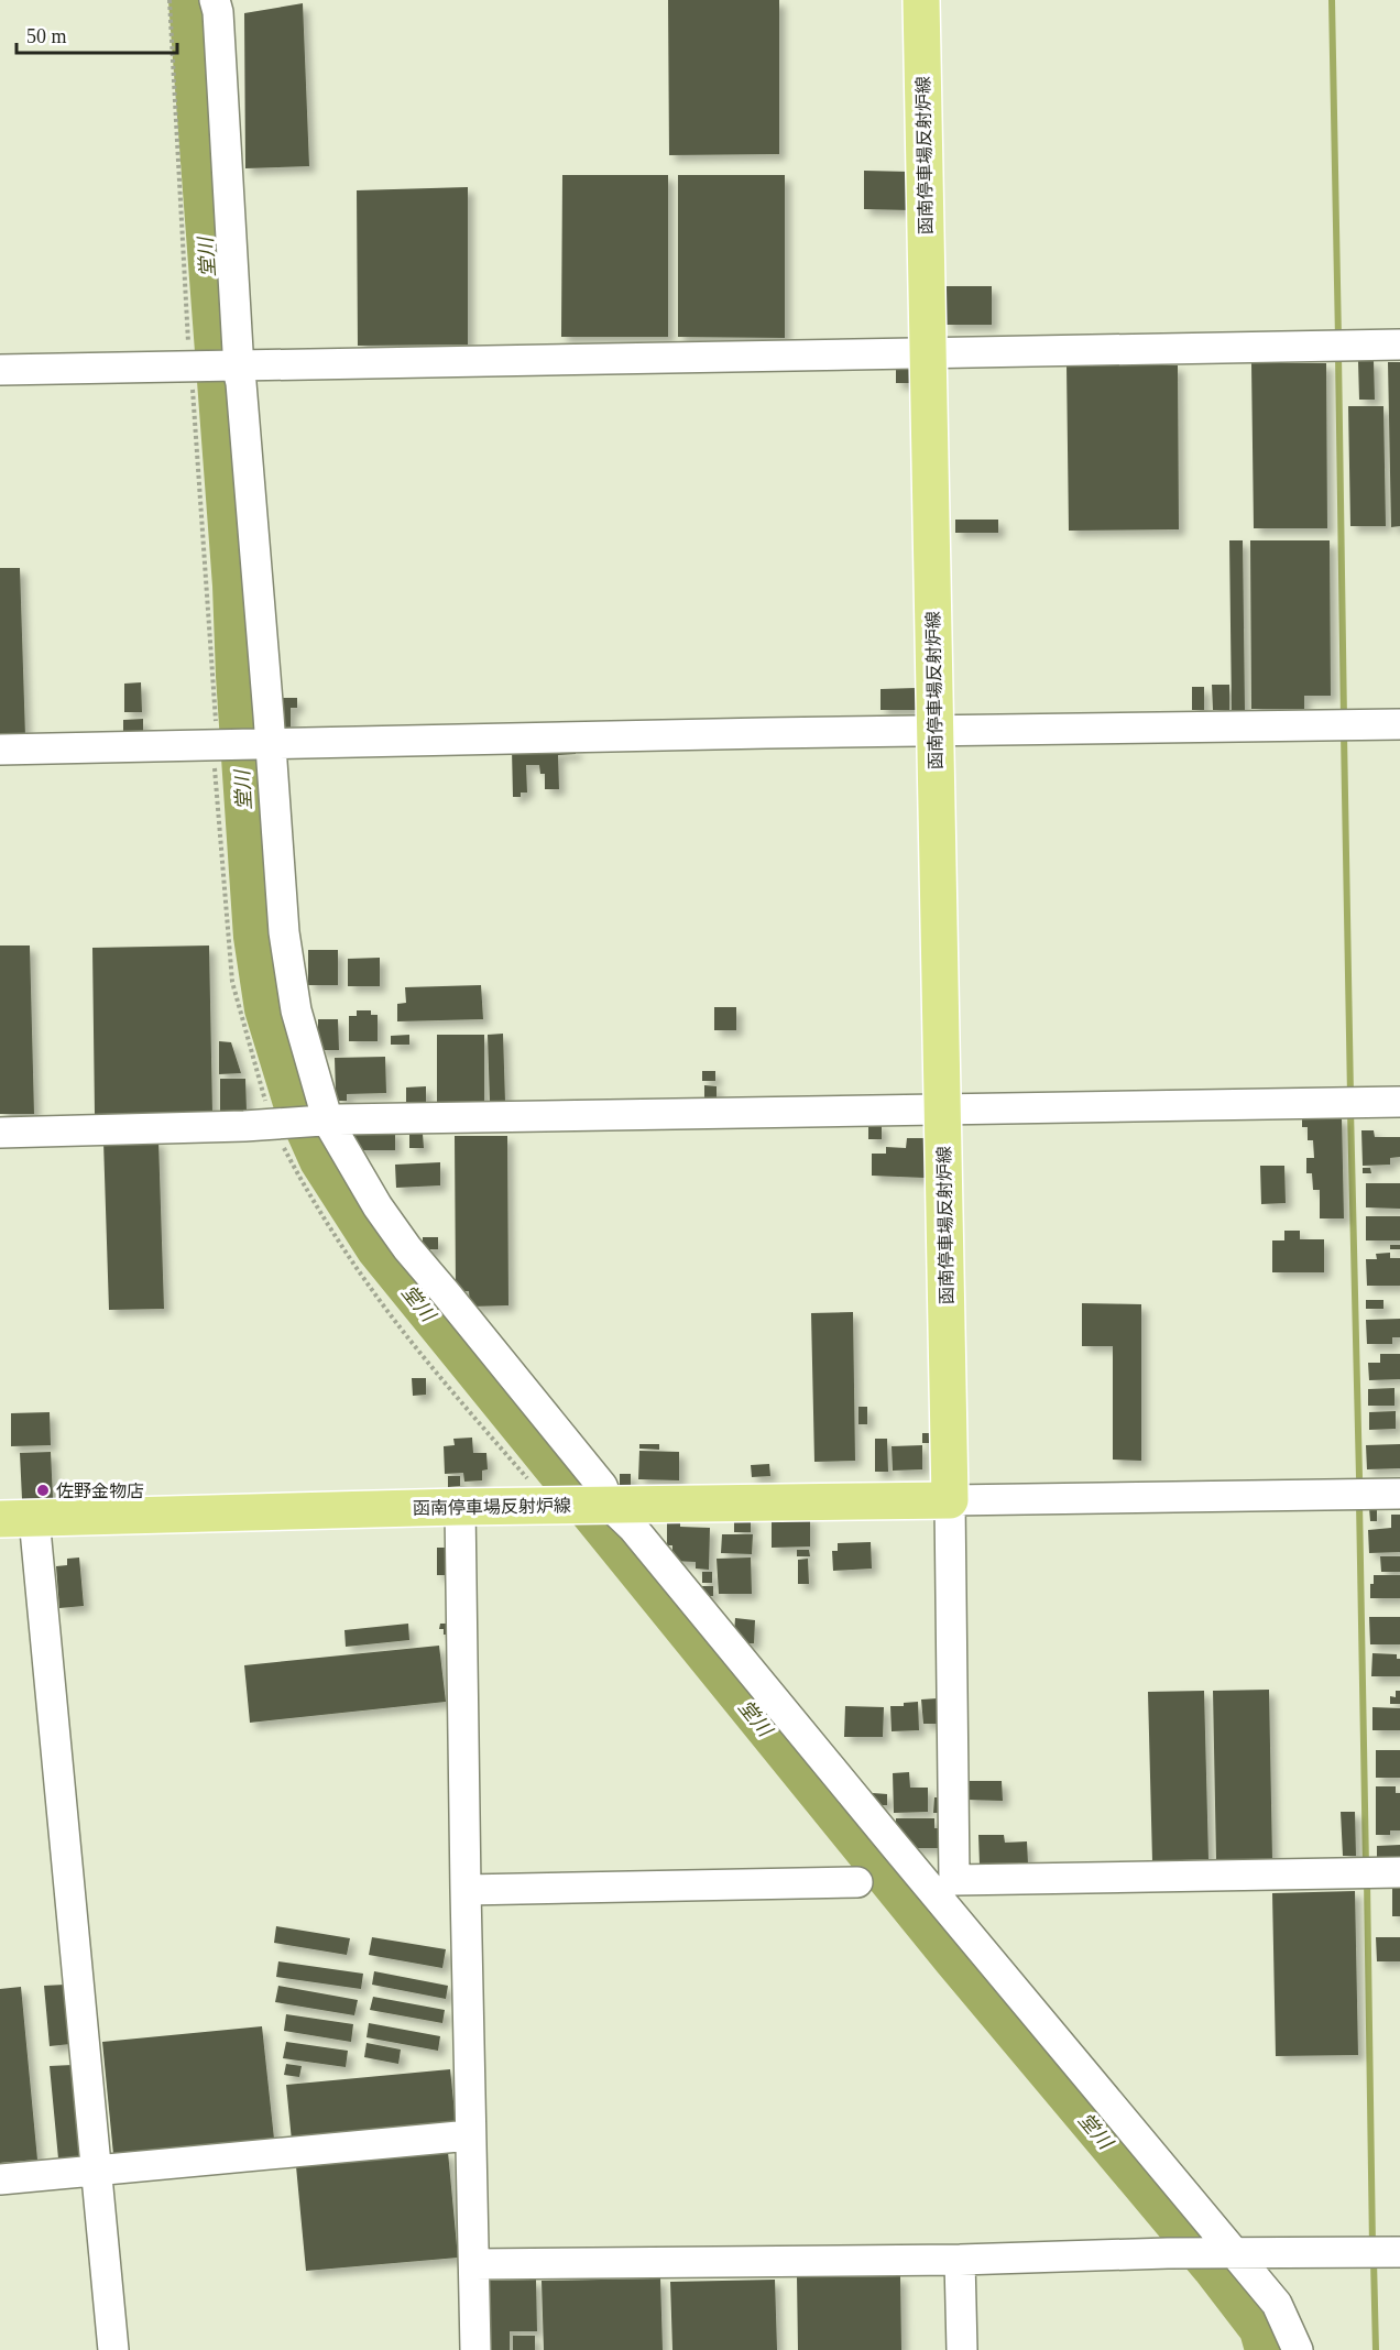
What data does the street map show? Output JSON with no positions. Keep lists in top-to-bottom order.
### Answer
{
  "streets": {
    "main road": ["函南停車場反射炉線"]
  },
  "water": ["堂川"],
  "places": ["佐野金物店"],
  "scale_bar": "50 m"
}
